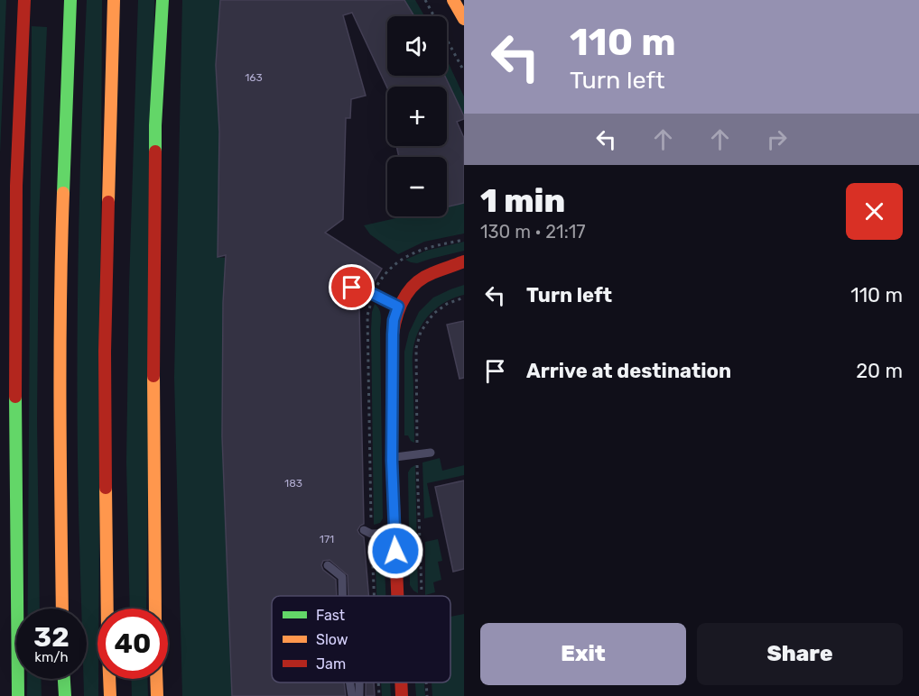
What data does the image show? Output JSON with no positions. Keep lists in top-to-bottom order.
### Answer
{
  "house_numbers": ["163", "183", "171"],
  "legend": ["Fast", "Slow", "Jam"],
  "page": {
    "turn": ["110 m", "Turn left"],
    "map_buttons": ["+", "−"],
    "heading": ["1 min", "130 m · 21:17"],
    "list": [
      {
        "name": "Turn left",
        "value": "110 m"
      },
      {
        "name": "Arrive at destination",
        "value": "20 m"
      }
    ],
    "speed": "32 km/h",
    "limit": "40",
    "buttons": ["Exit", "Share"]
  }
}
